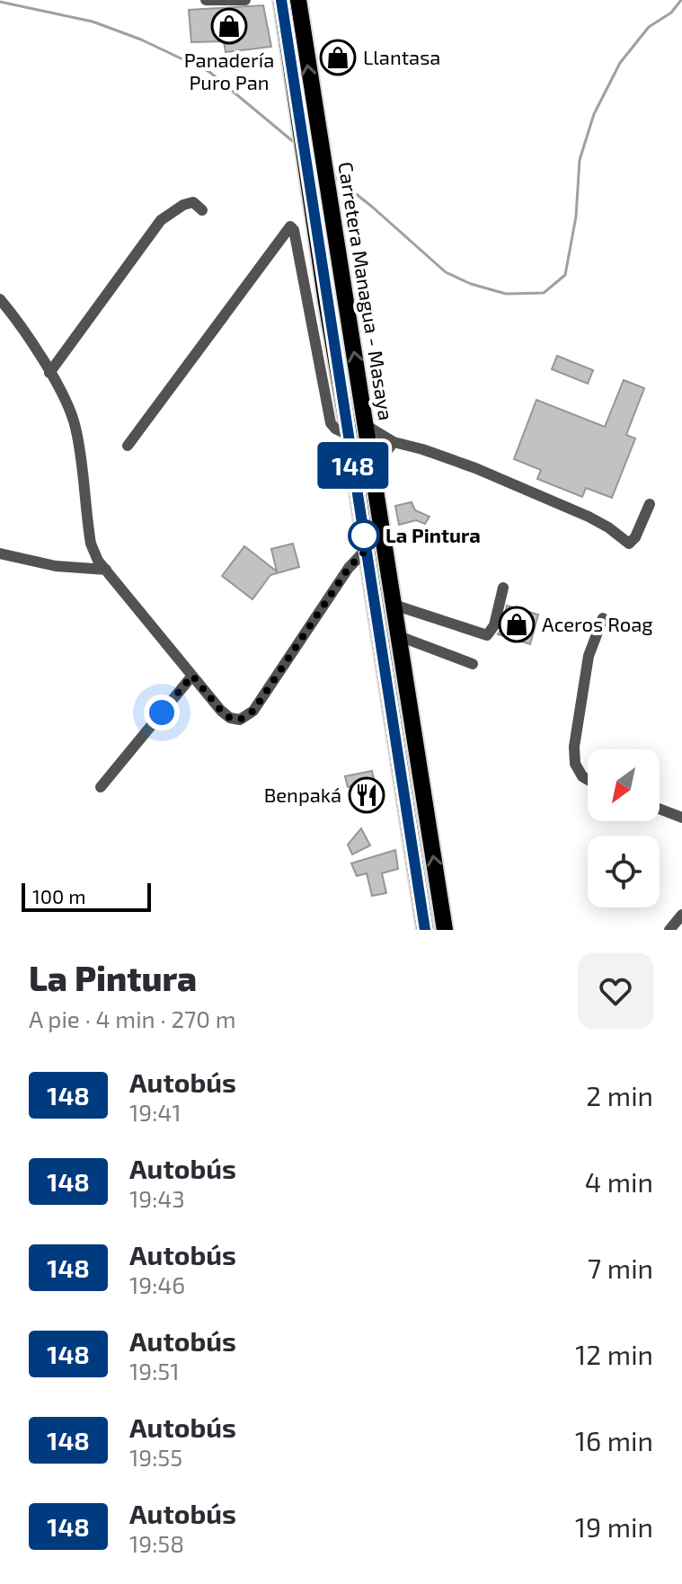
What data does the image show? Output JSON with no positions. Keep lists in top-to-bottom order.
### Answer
{
  "streets": {
    "highway": ["Carretera Managua - Masaya"]
  },
  "places": {
    "shop": ["Panadería Puro Pan", "Llantasa", "Aceros Roag"],
    "other": ["La Pintura"],
    "restaurant": ["Benpaká"]
  },
  "lines": ["bus line 148"],
  "scale_bar": "100 m",
  "north": "bottom left",
  "page": {
    "on_map": "148",
    "scale": "100 m",
    "heading": ["La Pintura", "A pie · 4 min · 270 m"],
    "list": [
      {
        "mark": "148",
        "name": "Autobús",
        "note": "19:41",
        "value": "2 min"
      },
      {
        "mark": "148",
        "name": "Autobús",
        "note": "19:43",
        "value": "4 min"
      },
      {
        "mark": "148",
        "name": "Autobús",
        "note": "19:46",
        "value": "7 min"
      },
      {
        "mark": "148",
        "name": "Autobús",
        "note": "19:51",
        "value": "12 min"
      },
      {
        "mark": "148",
        "name": "Autobús",
        "note": "19:55",
        "value": "16 min"
      },
      {
        "mark": "148",
        "name": "Autobús",
        "note": "19:58",
        "value": "19 min"
      }
    ]
  }
}
